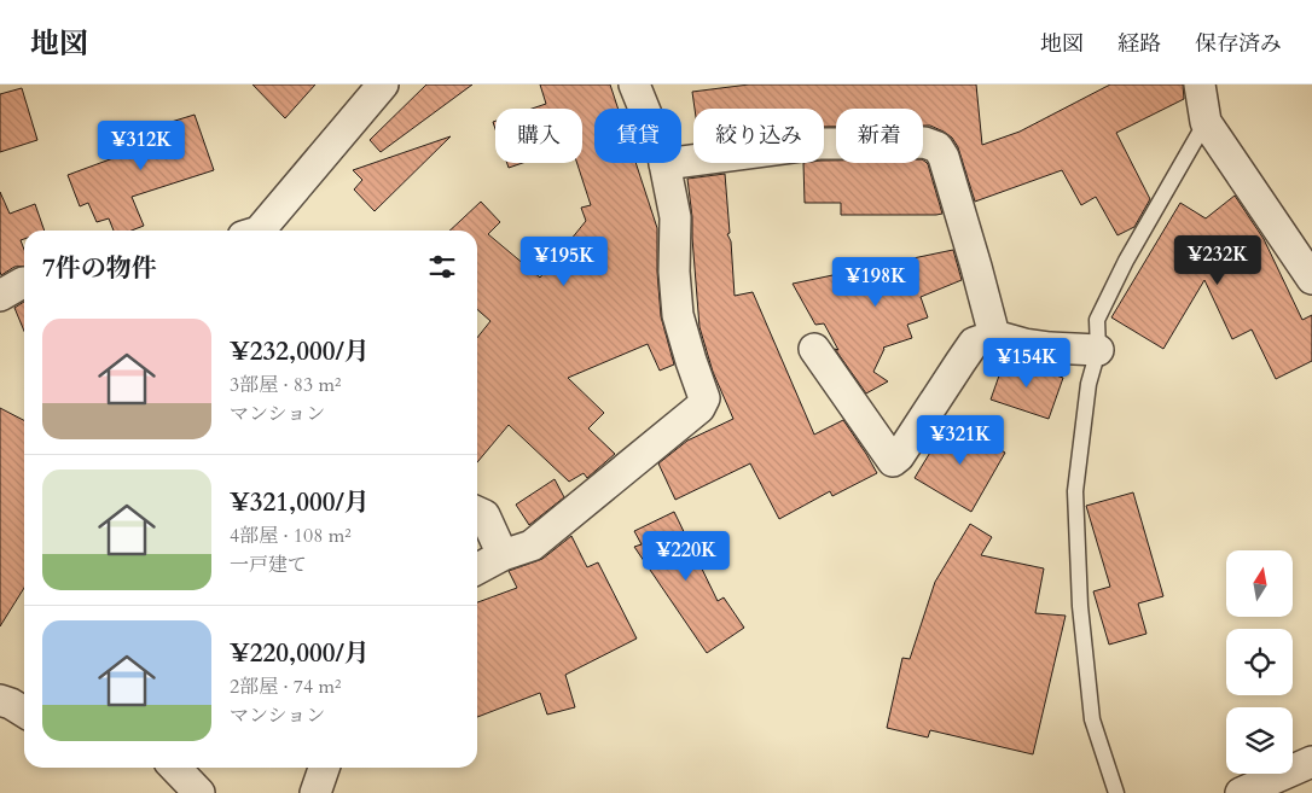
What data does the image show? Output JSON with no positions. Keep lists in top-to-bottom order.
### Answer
{
  "north": "top",
  "page": {
    "header": "地図",
    "nav": ["地図", "経路", "保存済み"],
    "chip": [
      "購入",
      "賃貸",
      "絞り込み",
      "新着"
    ],
    "price": [
      "¥312K",
      "¥232K",
      "¥195K",
      "¥198K",
      "¥154K",
      "¥321K",
      "¥220K"
    ],
    "heading": "7件の物件",
    "list": [
      {
        "name": "¥232,000/月",
        "note": "3部屋 · 83 m² · マンション"
      },
      {
        "name": "¥321,000/月",
        "note": "4部屋 · 108 m² · 一戸建て"
      },
      {
        "name": "¥220,000/月",
        "note": "2部屋 · 74 m² · マンション"
      }
    ]
  }
}
